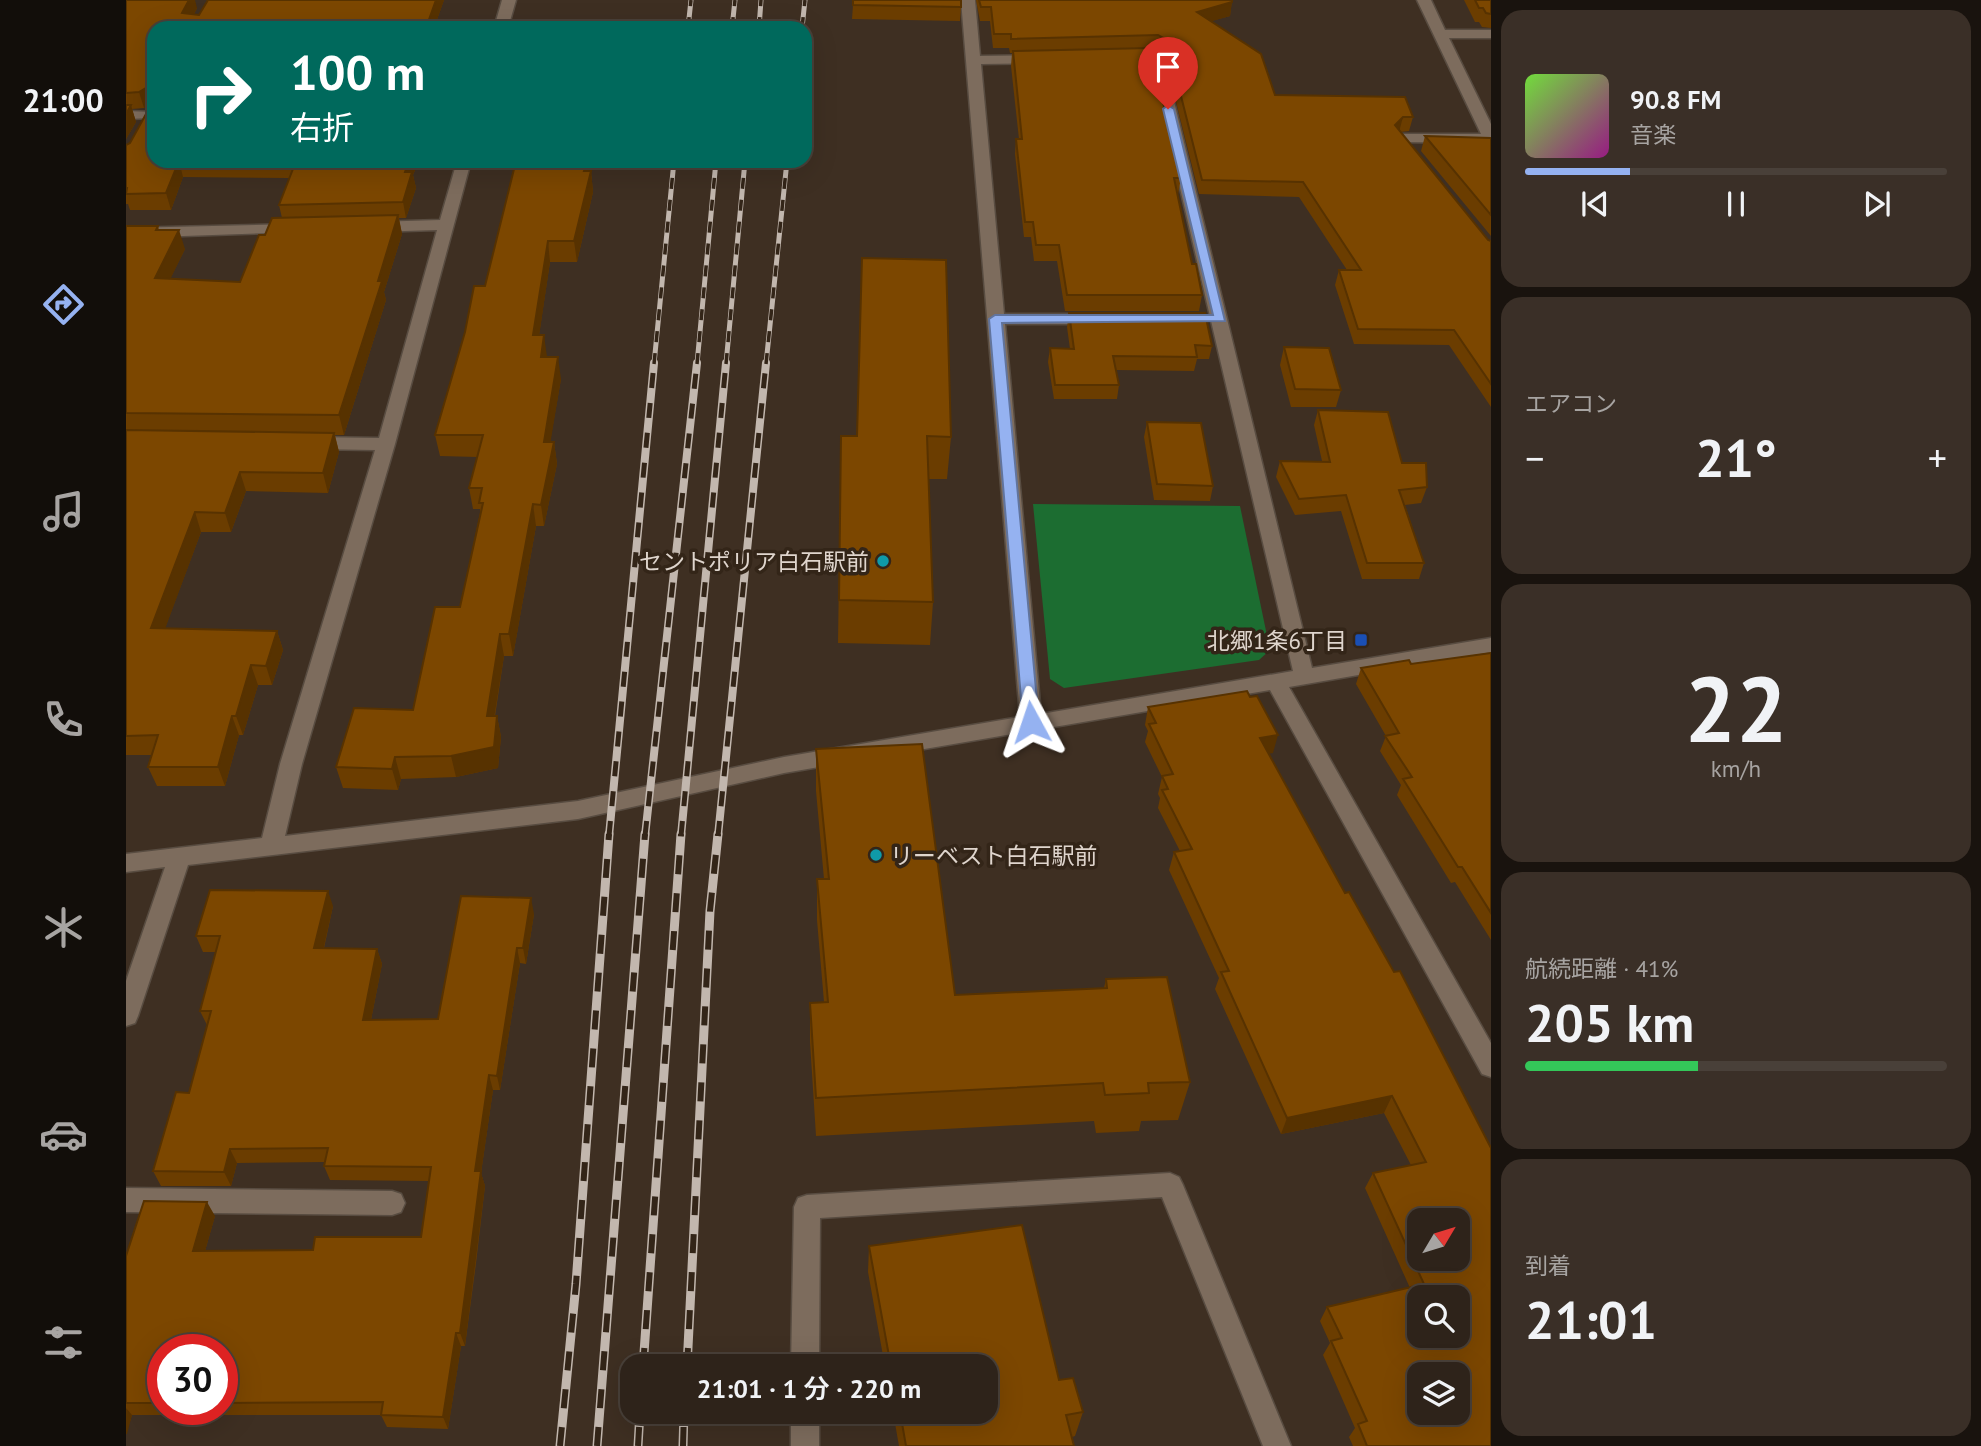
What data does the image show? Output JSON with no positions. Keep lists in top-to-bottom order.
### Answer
{
  "places": {
    "other": ["セントポリア白石駅前", "リーベスト白石駅前"],
    "transit": ["北郷1条6丁目"]
  },
  "north": "top right",
  "page": {
    "tabs": "21:00",
    "turn": ["100 m", "右折"],
    "song": ["90.8 FM", "音楽"],
    "tile": [
      "エアコン",
      ["22", "km/h"],
      ["航続距離 · 41%", "205 km"],
      ["到着", "21:01"]
    ],
    "heat": ["−", "21°", "+"],
    "limit": "30",
    "trip": "21:01 · 1 分 · 220 m"
  }
}
